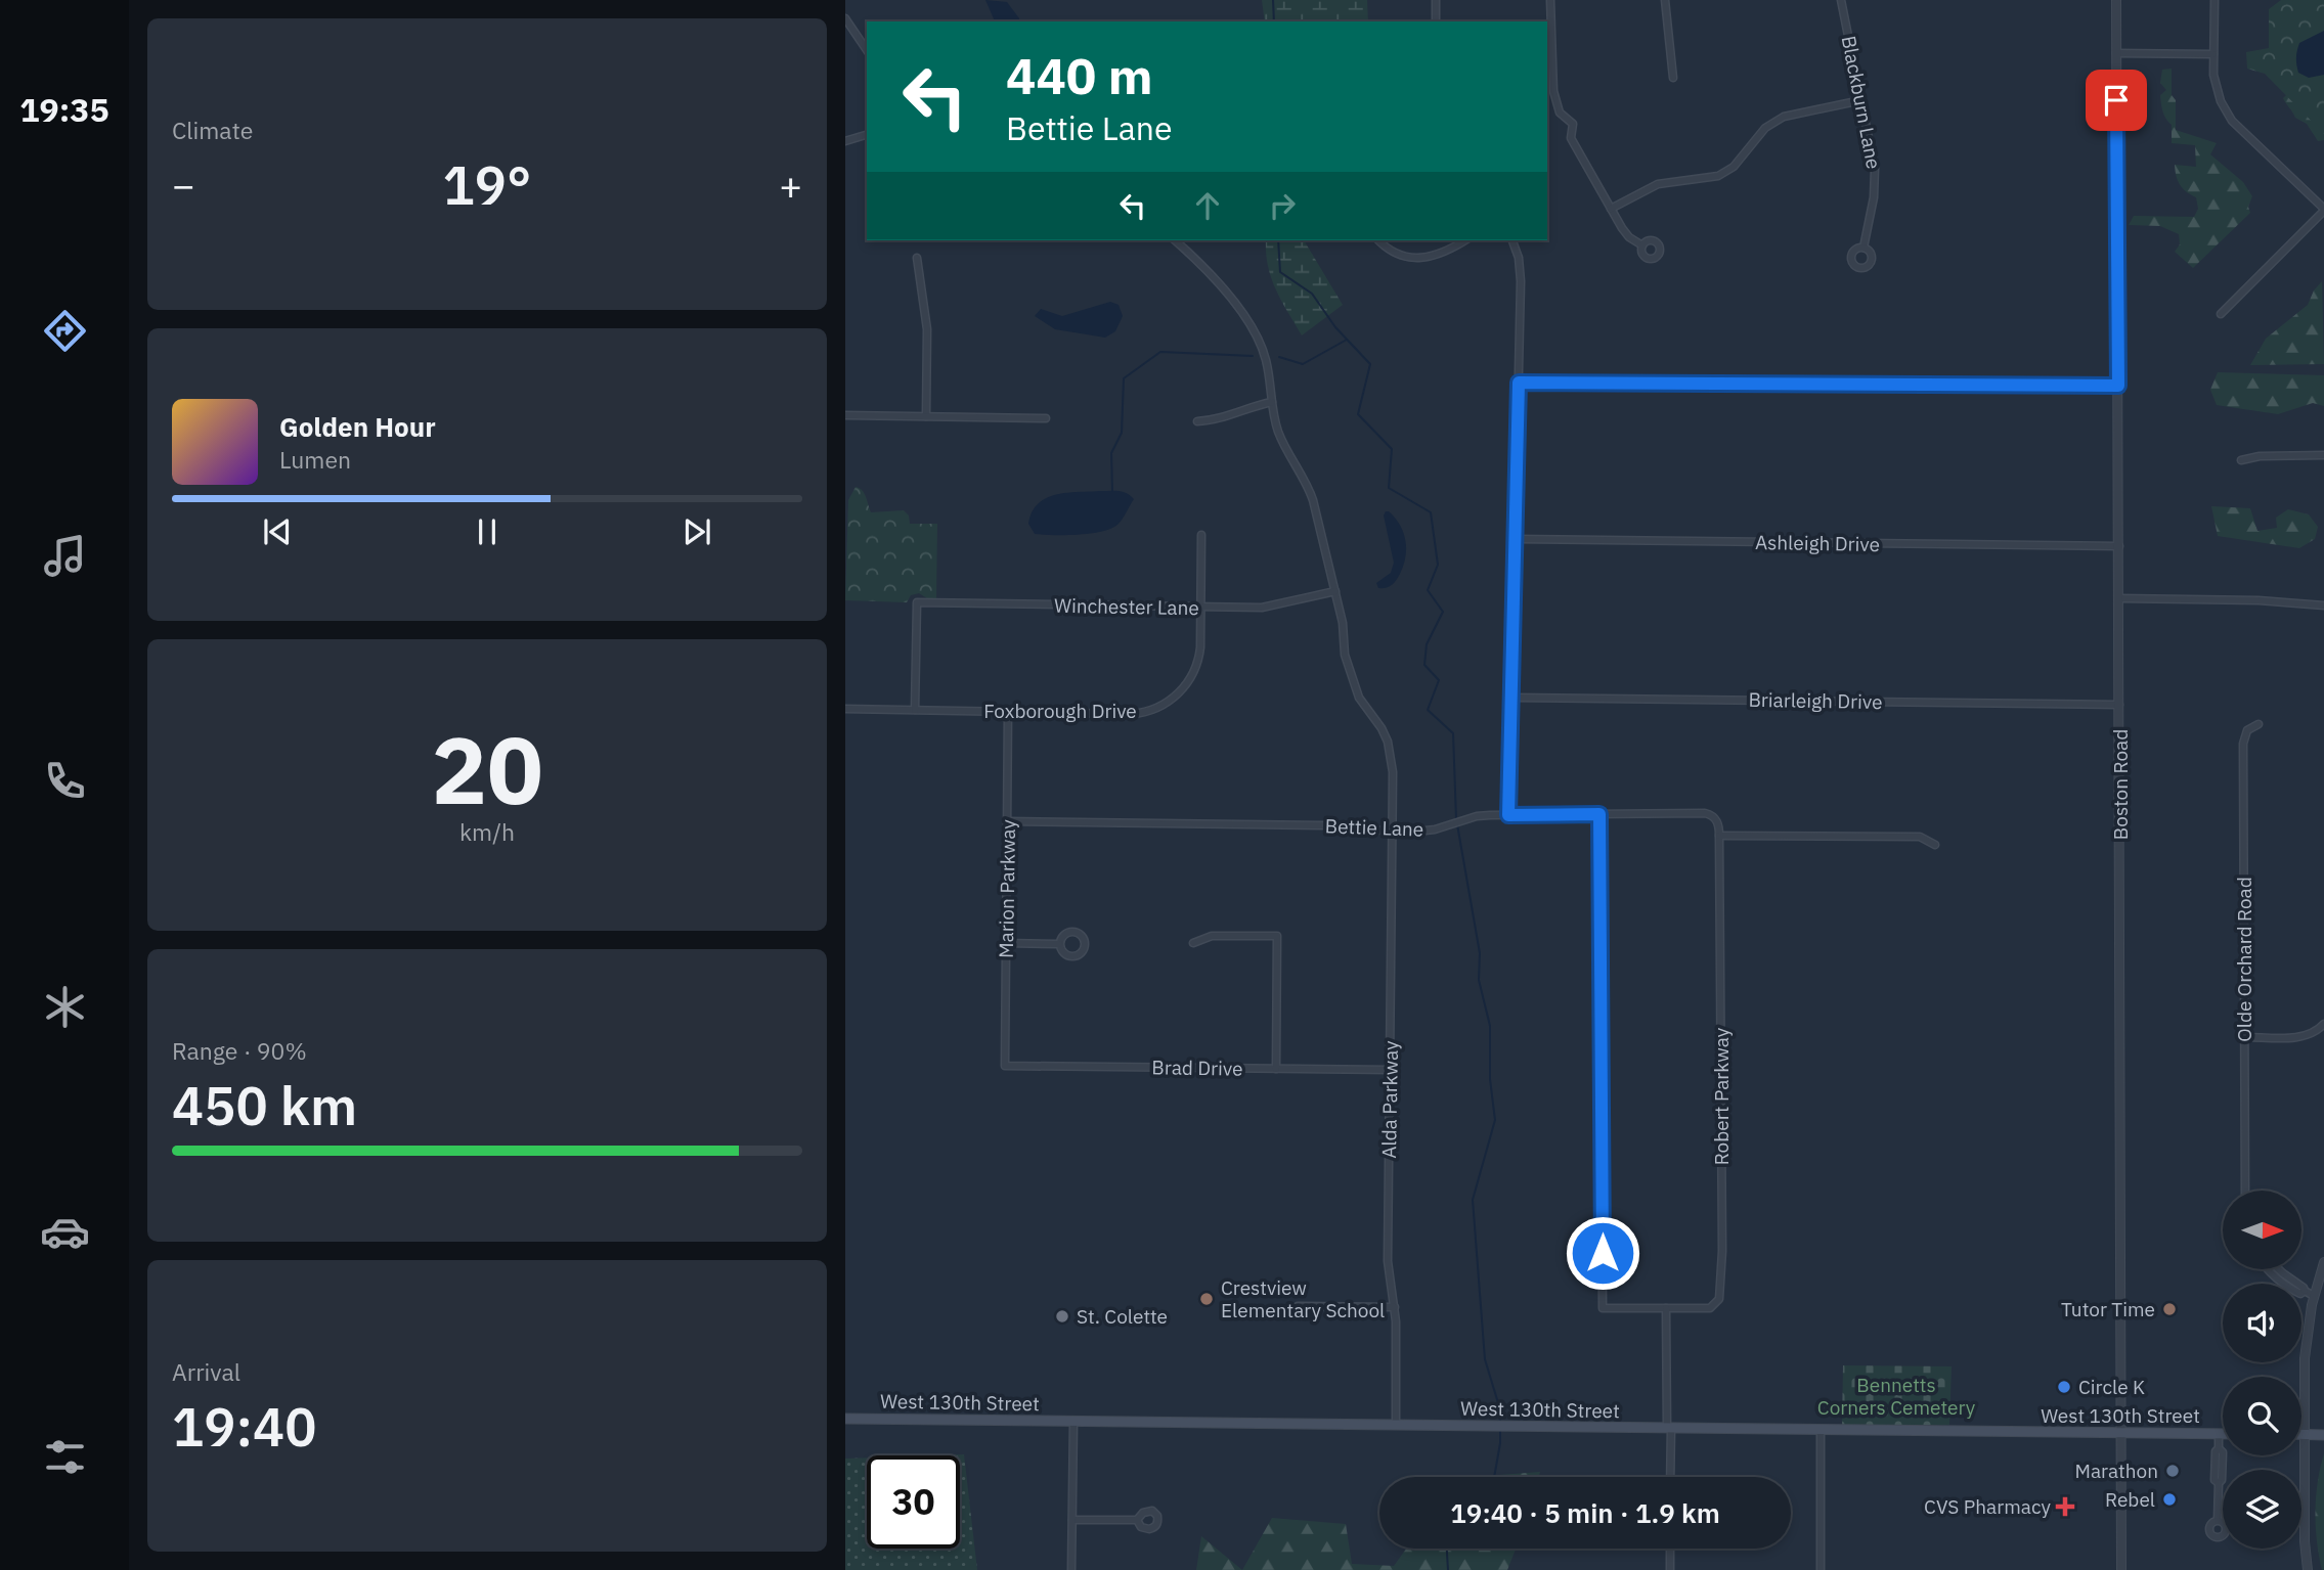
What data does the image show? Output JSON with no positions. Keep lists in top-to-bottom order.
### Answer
{
  "streets": {
    "main road": ["West 130th Street"],
    "street": [
      "Blackburn Lane",
      "Ashleigh Drive",
      "Winchester Lane",
      "Briarleigh Drive",
      "Foxborough Drive",
      "Boston Road",
      "Bettie Lane",
      "Marion Parkway",
      "Olde Orchard Road",
      "Brad Drive",
      "Robert Parkway",
      "Alda Parkway"
    ]
  },
  "crossings": [
    ["Ashleigh Drive", "Boston Road"],
    ["Winchester Lane", "Foxborough Drive"],
    ["Winchester Lane", "Alda Parkway"],
    ["Briarleigh Drive", "Boston Road"],
    ["Foxborough Drive", "Marion Parkway"],
    ["Boston Road", "West 130th Street"],
    ["Bettie Lane", "Marion Parkway"],
    ["Bettie Lane", "Robert Parkway"],
    ["Bettie Lane", "Alda Parkway"],
    ["Marion Parkway", "Brad Drive"],
    ["Brad Drive", "Alda Parkway"],
    ["Alda Parkway", "West 130th Street"]
  ],
  "parks": ["Bennetts Corners Cemetery"],
  "places": {
    "other": [
      "Crestview Elementary School",
      "Tutor Time",
      "St. Colette",
      "Circle K",
      "Marathon",
      "Rebel"
    ],
    "health": ["CVS Pharmacy"]
  },
  "north": "right",
  "page": {
    "tabs": "19:35",
    "tile": [
      "Climate",
      ["20", "km/h"],
      ["Range · 90%", "450 km"],
      ["Arrival", "19:40"]
    ],
    "turn": ["440 m", "Bettie Lane"],
    "heat": ["−", "19°", "+"],
    "song": ["Golden Hour", "Lumen"],
    "limit": "30",
    "trip": "19:40 · 5 min · 1.9 km"
  }
}
